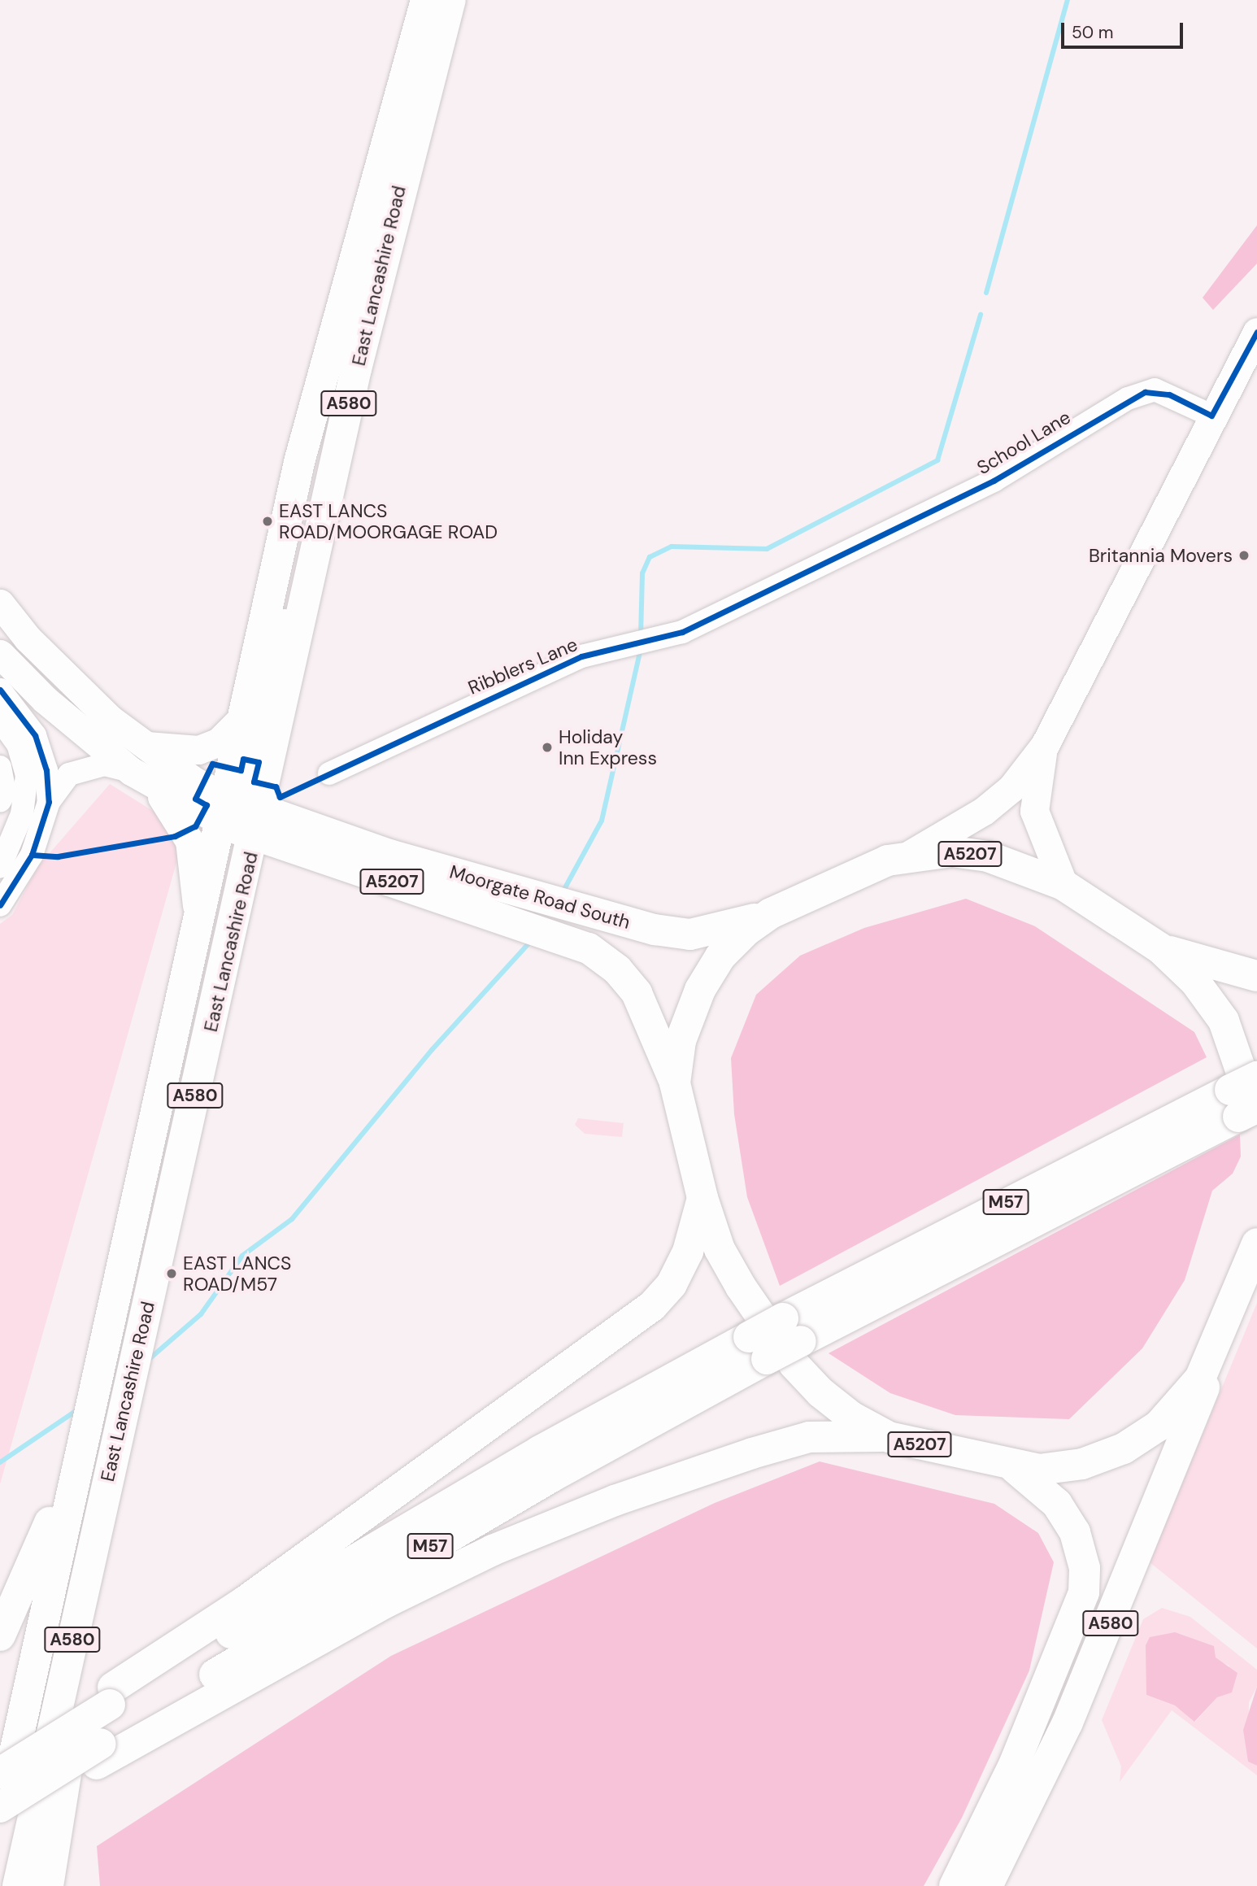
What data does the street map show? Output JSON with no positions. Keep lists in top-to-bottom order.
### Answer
{
  "streets": {
    "highway": [
      "East Lancashire Road",
      "A580",
      "A5207",
      "Moorgate Road South",
      "M57"
    ],
    "street": ["School Lane", "Ribblers Lane"]
  },
  "crossings": [
    ["East Lancashire Road", "A5207"],
    ["East Lancashire Road", "Moorgate Road South"],
    ["A580", "A5207"],
    ["School Lane", "Ribblers Lane"],
    ["A5207", "Moorgate Road South"],
    ["A5207", "M57"]
  ],
  "places": [
    "EAST LANCS ROAD/MOORGAGE ROAD",
    "Britannia Movers",
    "Holiday Inn Express",
    "EAST LANCS ROAD/M57"
  ],
  "scale_bar": "50 m"
}
